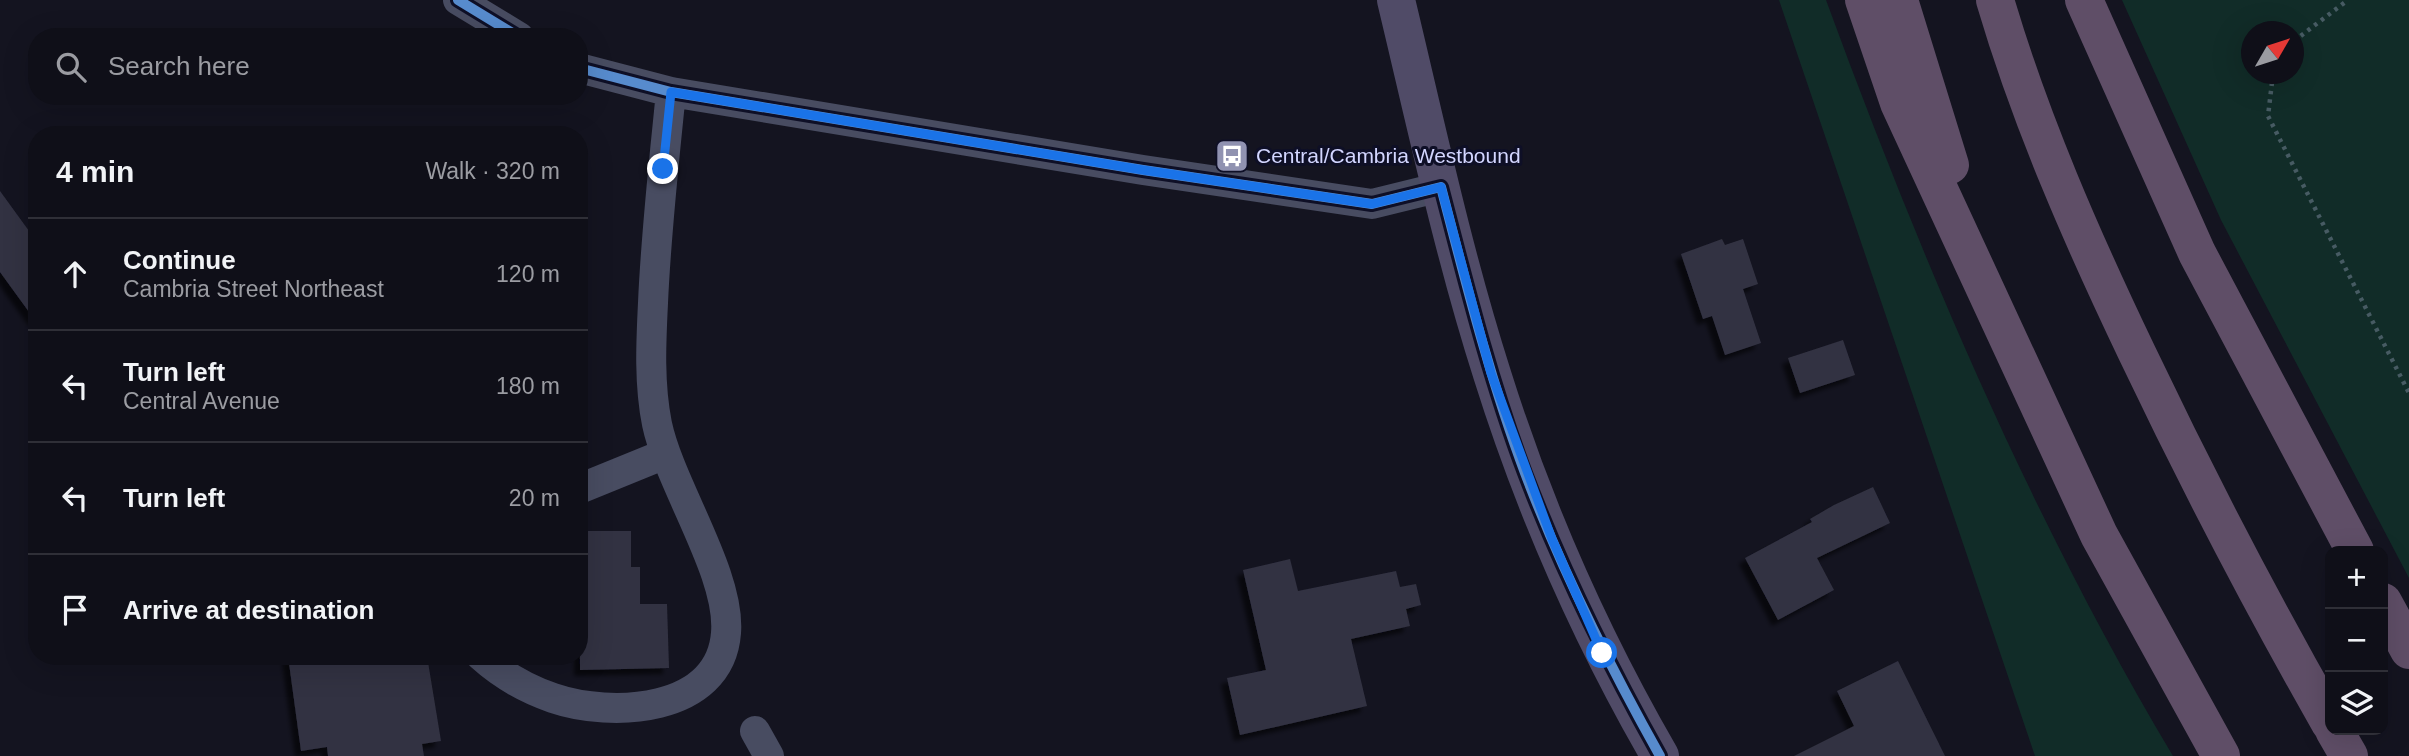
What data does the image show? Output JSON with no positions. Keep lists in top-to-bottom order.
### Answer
{
  "places": {
    "bus stop": ["Central/Cambria Westbound"]
  },
  "north": "top right",
  "page": {
    "search": "Search here",
    "heading": ["4 min", "Walk · 320 m"],
    "list": [
      ["Continue", "Cambria Street Northeast", "120 m"],
      ["Turn left", "Central Avenue", "180 m"],
      ["Turn left", "20 m"],
      "Arrive at destination"
    ],
    "map_buttons": ["+", "−"]
  }
}
